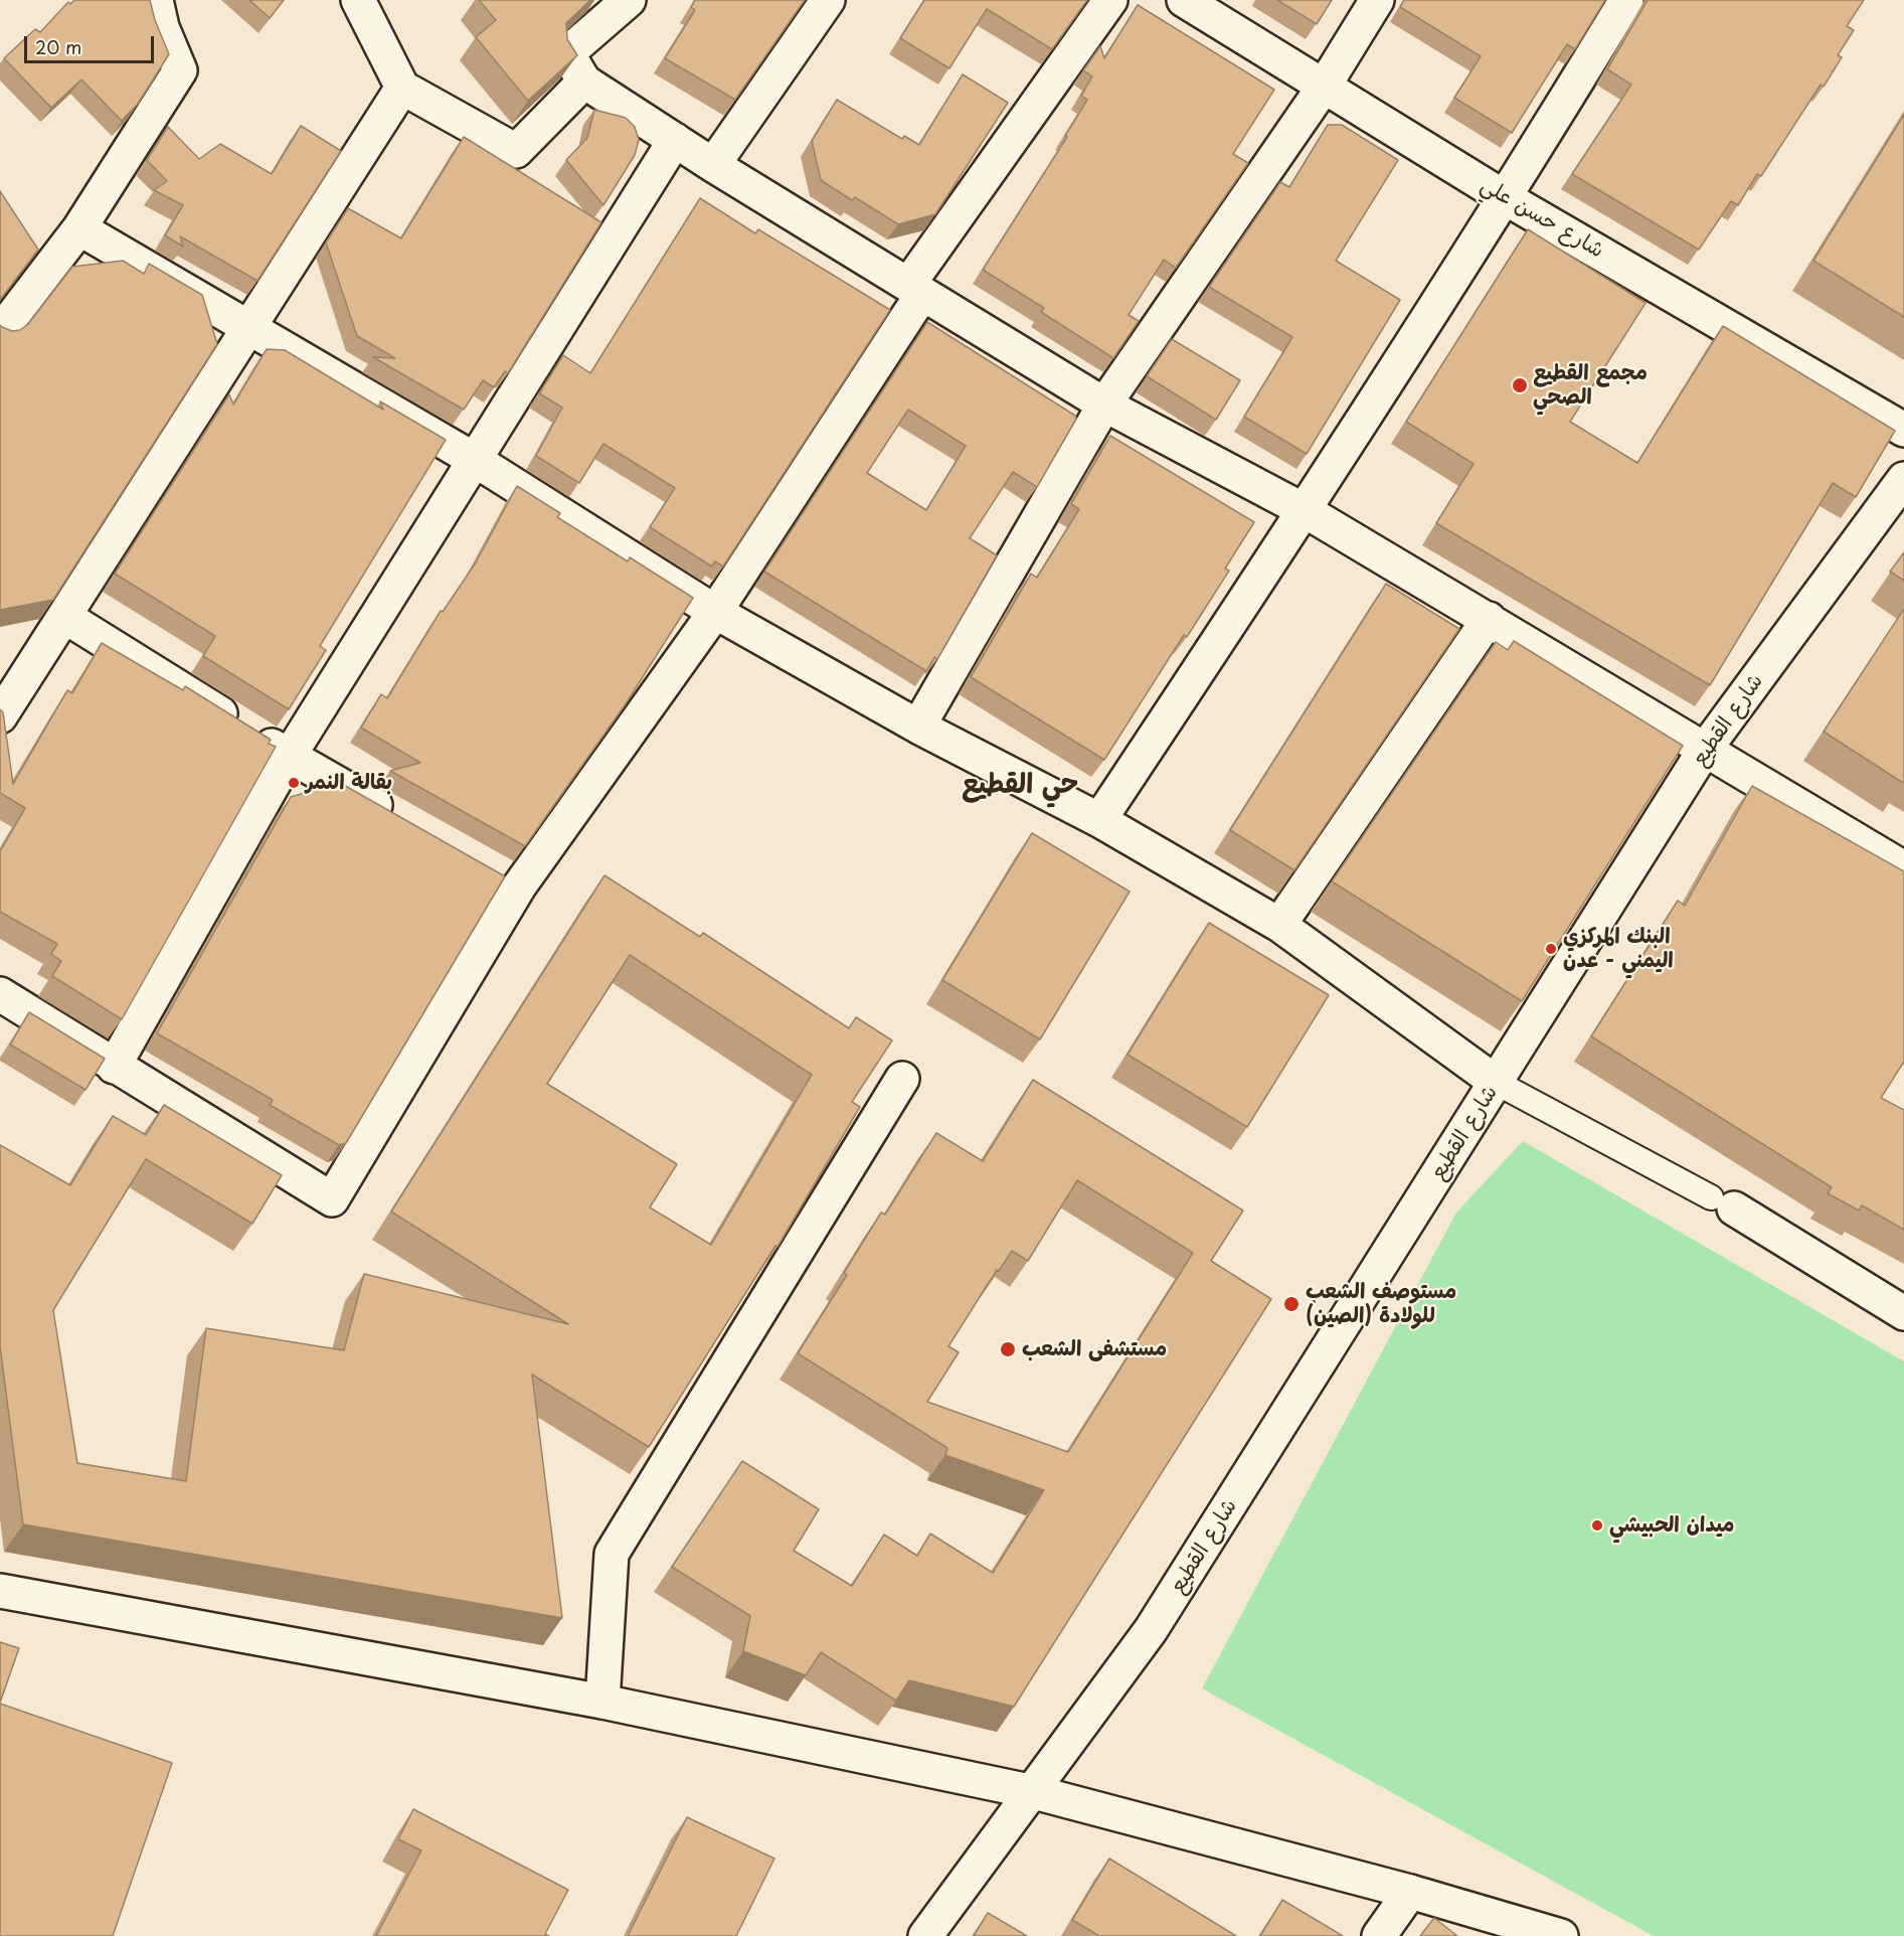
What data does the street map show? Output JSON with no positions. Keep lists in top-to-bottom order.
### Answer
{
  "streets": {
    "street": ["شارع حسن علي", "شارع القطيع"]
  },
  "districts": ["حي القطيع"],
  "places": [
    "مجمع القطيع الصحي",
    "بقالة النمر",
    "البنك المركزي اليمني - عدن",
    "مستوصف الشعب (الصين) للولادة",
    "مستشفى الشعب",
    "ميدان الحبيشي"
  ],
  "scale_bar": "20 m"
}
